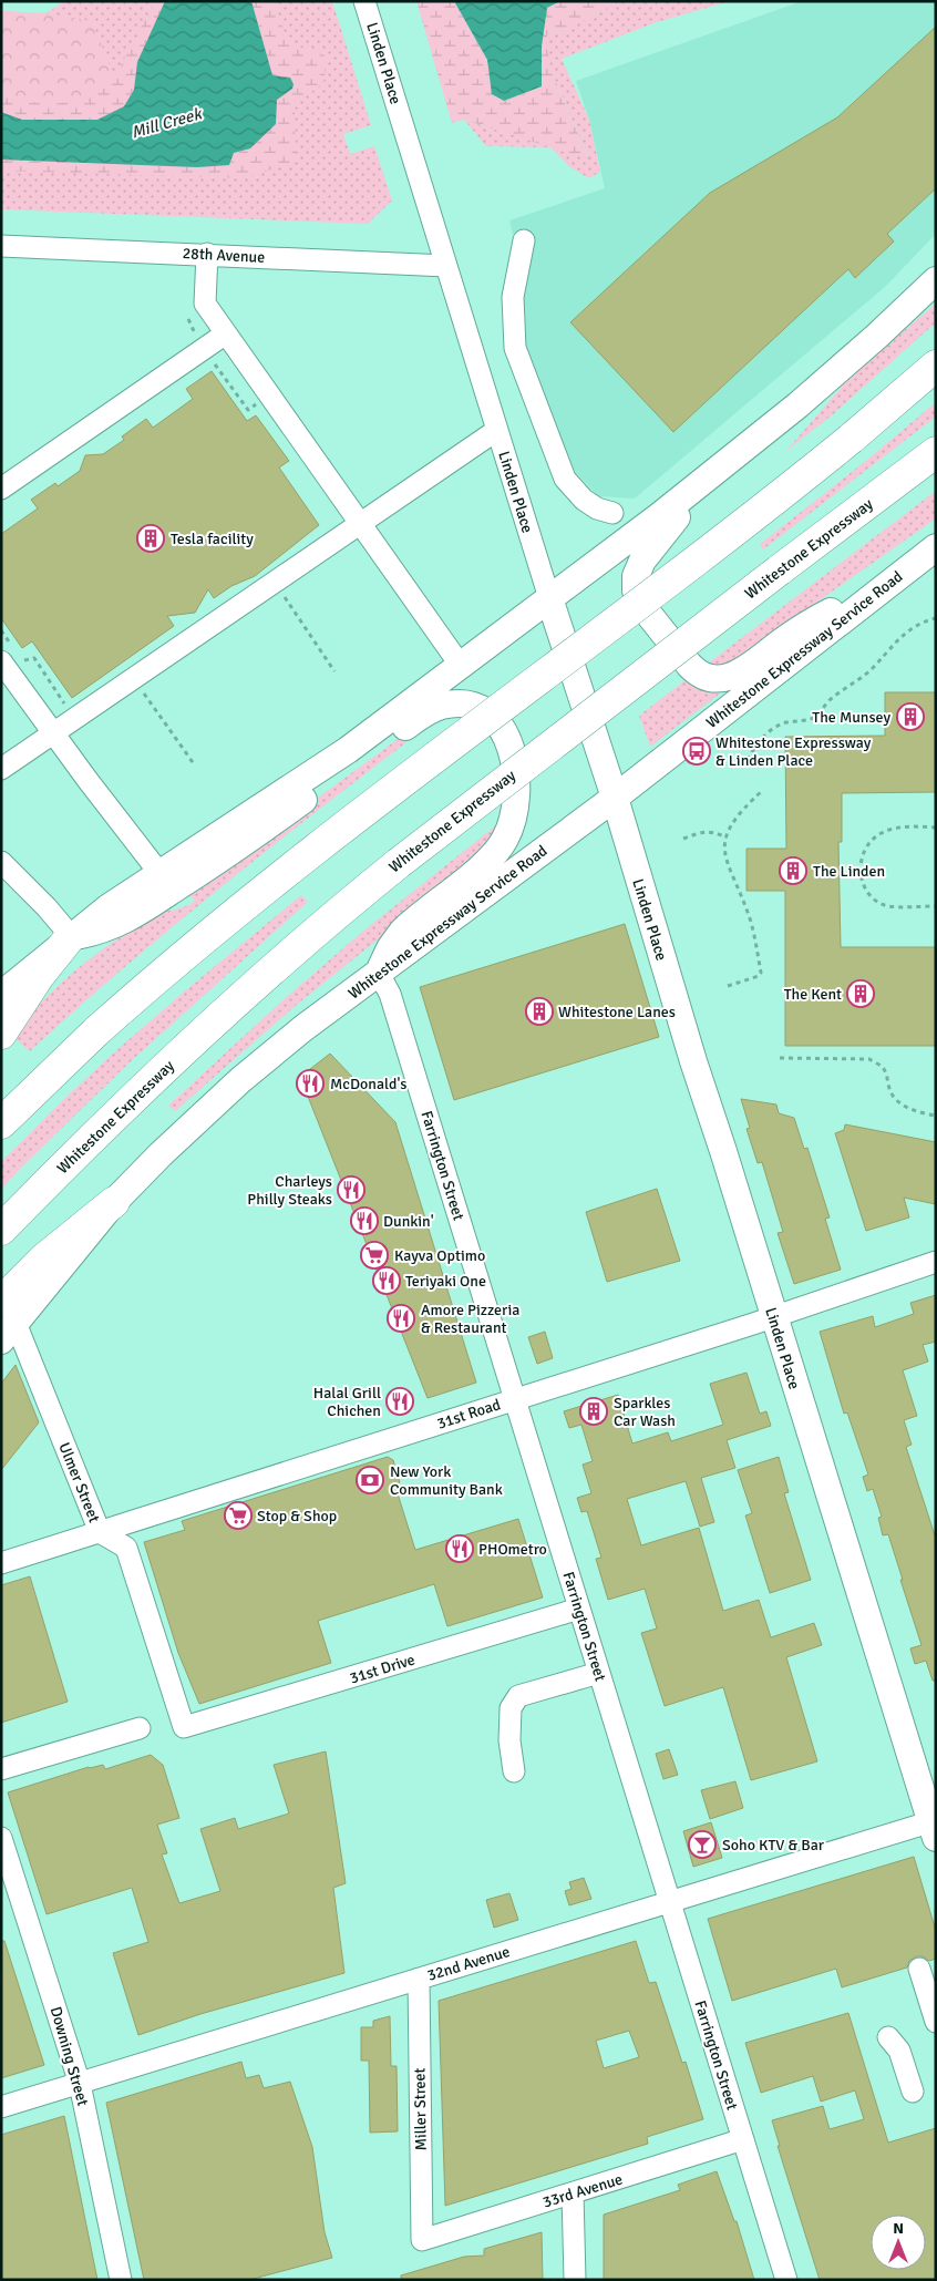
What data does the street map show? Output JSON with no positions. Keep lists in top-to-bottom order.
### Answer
{
  "streets": {
    "highway": ["Whitestone Expressway"],
    "main road": ["Linden Place", "Whitestone Expressway Service Road"],
    "street": [
      "28th Avenue",
      "Farrington Street",
      "31st Road",
      "Ulmer Street",
      "31st Drive",
      "32nd Avenue",
      "Downing Street",
      "Miller Street",
      "33rd Avenue"
    ]
  },
  "crossings": [
    ["Linden Place", "28th Avenue"],
    ["Linden Place", "Whitestone Expressway Service Road"],
    ["Linden Place", "31st Road"],
    ["Linden Place", "32nd Avenue"],
    ["Whitestone Expressway Service Road", "Farrington Street"],
    ["Farrington Street", "31st Road"],
    ["Farrington Street", "31st Drive"],
    ["Farrington Street", "32nd Avenue"],
    ["Farrington Street", "33rd Avenue"],
    ["31st Road", "Ulmer Street"],
    ["Ulmer Street", "31st Drive"],
    ["32nd Avenue", "Downing Street"],
    ["32nd Avenue", "Miller Street"],
    ["Miller Street", "33rd Avenue"]
  ],
  "water": ["Mill Creek"],
  "places": {
    "building": [
      "Tesla facility",
      "The Munsey",
      "The Linden",
      "The Kent",
      "Whitestone Lanes",
      "Sparkles Car Wash"
    ],
    "bus stop": ["Whitestone Expressway & Linden Place"],
    "restaurant": [
      "McDonald's",
      "Charleys Philly Steaks",
      "Dunkin'",
      "Teriyaki One",
      "Amore Pizzeria & Restaurant",
      "Halal Grill Chichen",
      "PHOmetro"
    ],
    "supermarket": ["Kayva Optimo", "Stop & Shop"],
    "bank": ["New York Community Bank"],
    "bar": ["Soho KTV & Bar"]
  },
  "north": "top"
}
